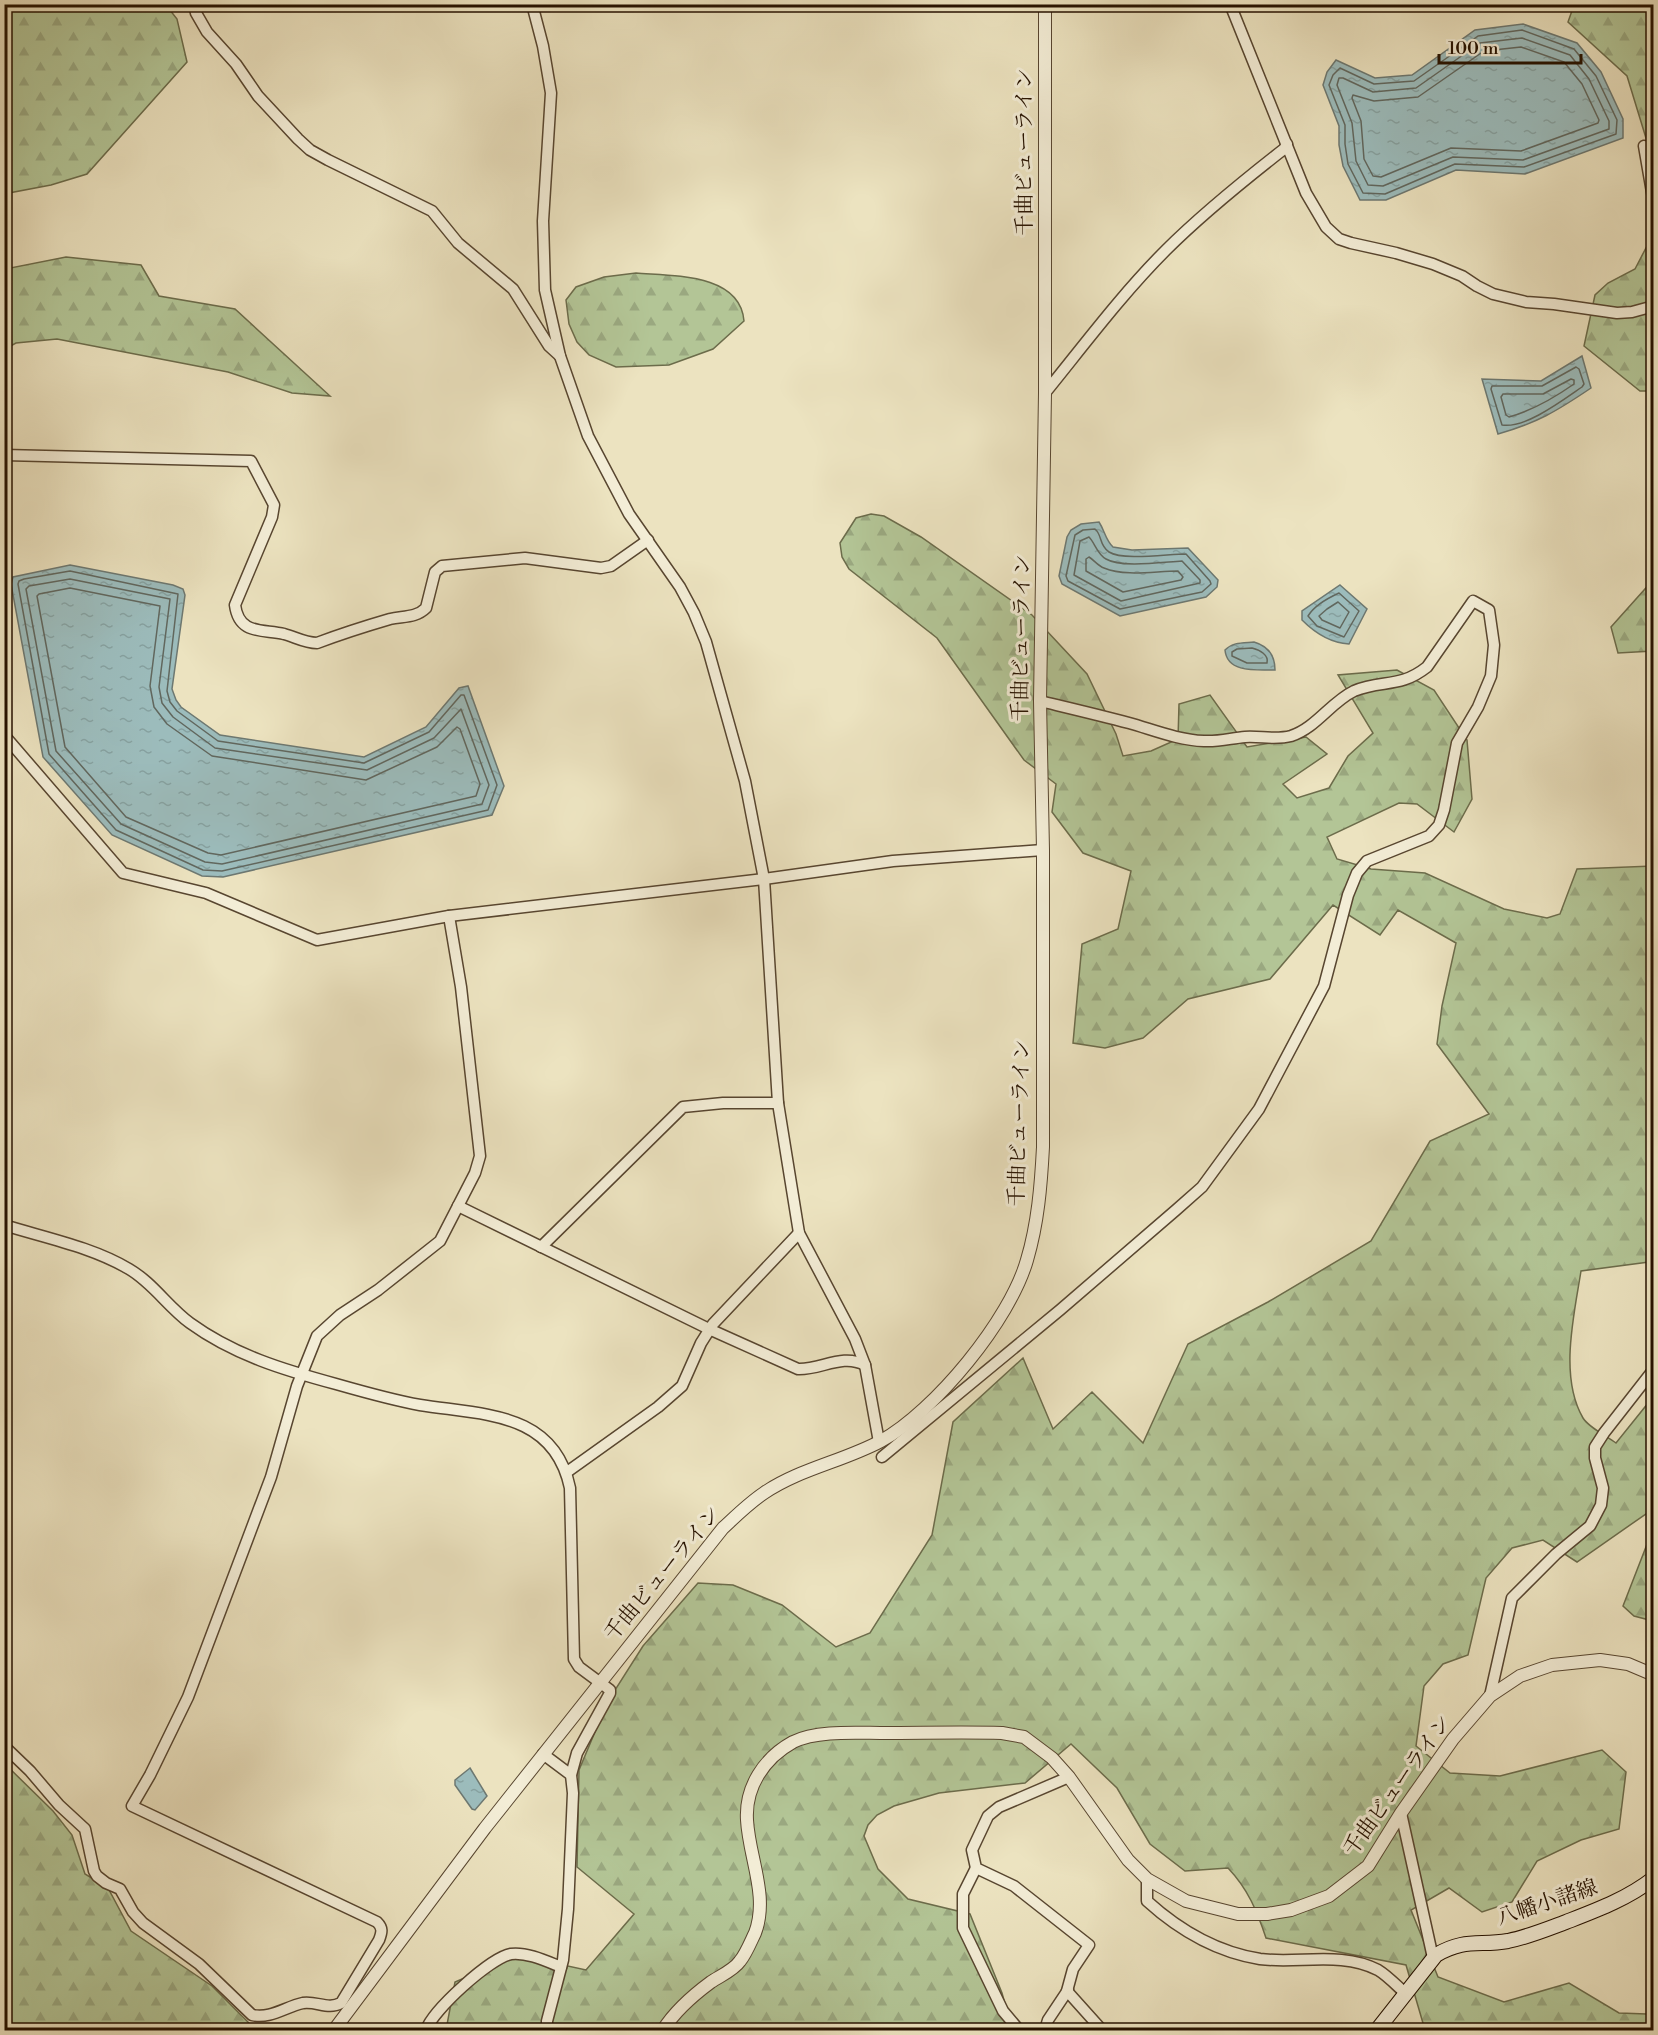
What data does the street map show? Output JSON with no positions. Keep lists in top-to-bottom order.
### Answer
{
  "streets": {
    "main road": ["八幡小諸線"],
    "street": ["千曲ビューライン"]
  },
  "scale_bar": "100 m"
}
